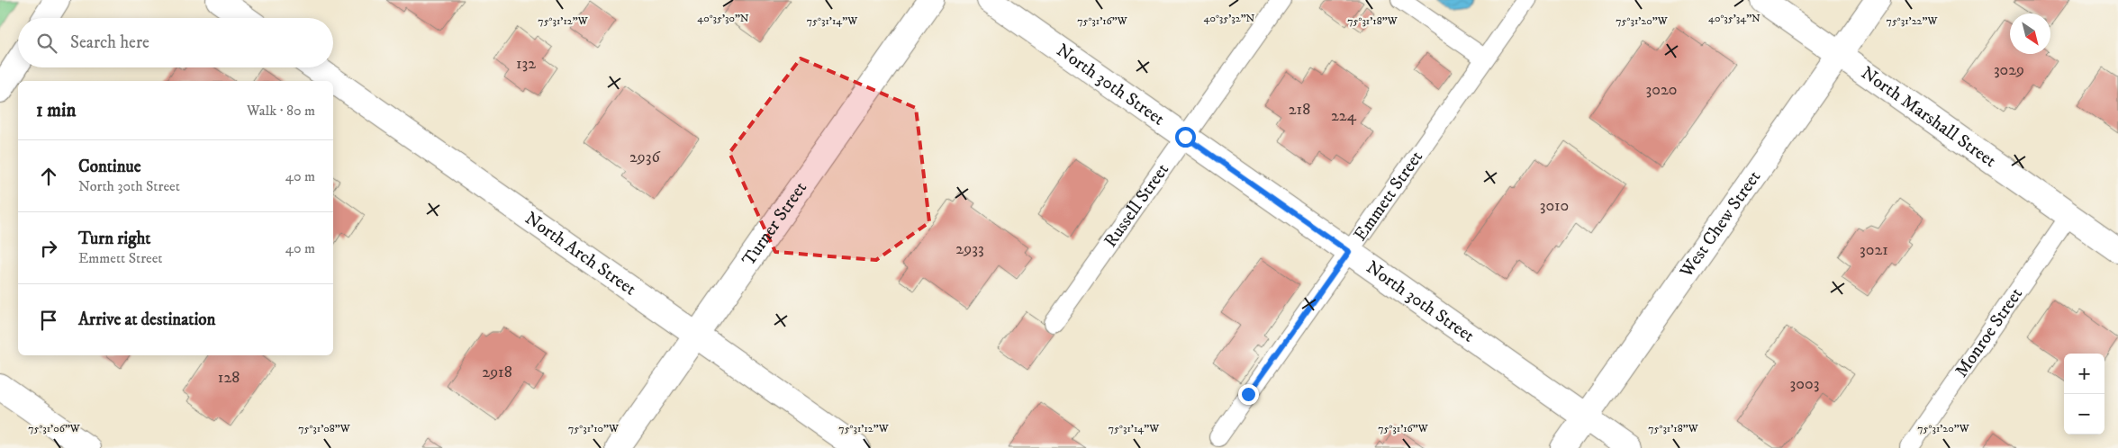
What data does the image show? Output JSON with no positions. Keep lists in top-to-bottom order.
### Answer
{
  "streets": {
    "street": [
      "North 30th Street",
      "North Marshall Street",
      "Turner Street",
      "West Chew Street",
      "North Arch Street"
    ],
    "lane": ["Emmett Street", "Russell Street", "Monroe Street"]
  },
  "crossings": [
    ["North 30th Street", "Emmett Street"],
    ["North 30th Street", "Russell Street"],
    ["North 30th Street", "West Chew Street"],
    ["North Marshall Street", "West Chew Street"],
    ["North Marshall Street", "Monroe Street"],
    ["Turner Street", "North Arch Street"]
  ],
  "house_numbers": [
    "132",
    "3029",
    "3020",
    "218",
    "224",
    "2936",
    "3010",
    "2933",
    "3021",
    "2918",
    "128",
    "3003"
  ],
  "north": "bottom right",
  "page": {
    "search": "Search here",
    "heading": ["1 min", "Walk · 80 m"],
    "list": [
      ["Continue", "North 30th Street", "40 m"],
      ["Turn right", "Emmett Street", "40 m"],
      "Arrive at destination"
    ],
    "map_buttons": ["+", "−"]
  },
  "coordinates": [
    "40°35'30\"N",
    "40°35'32\"N",
    "40°35'34\"N",
    "75°31'16\"W",
    "75°31'22\"W",
    "75°31'12\"W",
    "75°31'14\"W",
    "75°31'18\"W",
    "75°31'20\"W",
    "75°31'06\"W",
    "75°31'08\"W",
    "75°31'10\"W"
  ]
}
